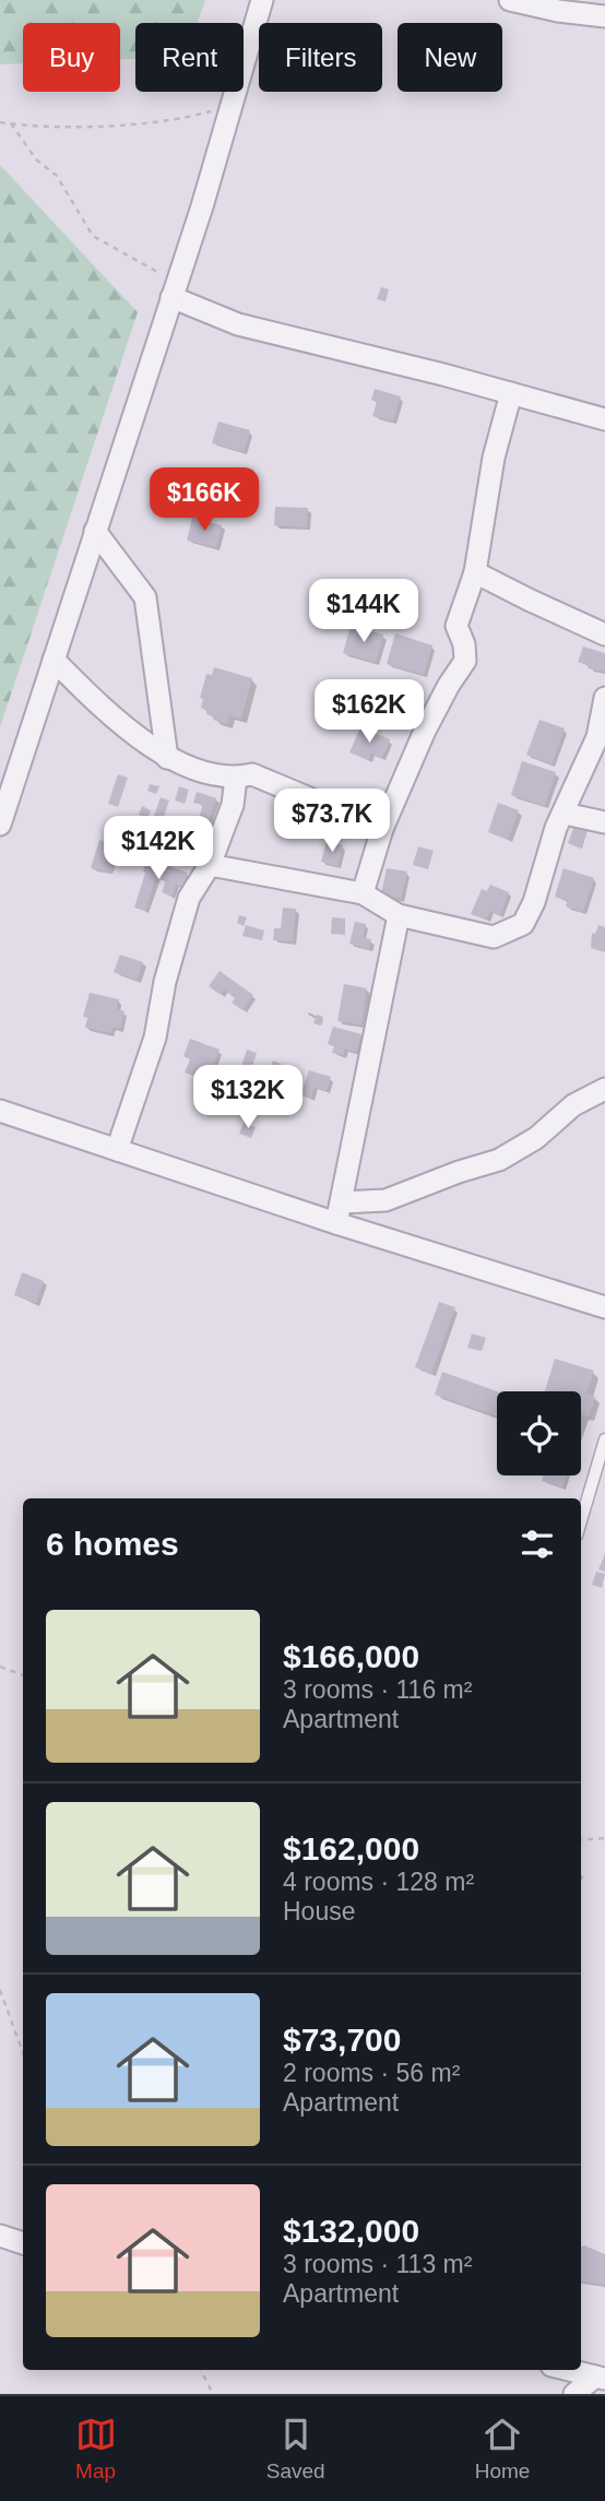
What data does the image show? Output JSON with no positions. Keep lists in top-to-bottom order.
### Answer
{
  "page": {
    "chip": [
      "Buy",
      "Rent",
      "Filters",
      "New"
    ],
    "price": [
      "$166K",
      "$144K",
      "$162K",
      "$73.7K",
      "$142K",
      "$132K"
    ],
    "heading": "6 homes",
    "list": [
      {
        "name": "$166,000",
        "note": "3 rooms · 116 m² · Apartment"
      },
      {
        "name": "$162,000",
        "note": "4 rooms · 128 m² · House"
      },
      {
        "name": "$73,700",
        "note": "2 rooms · 56 m² · Apartment"
      },
      {
        "name": "$132,000",
        "note": "3 rooms · 113 m² · Apartment"
      }
    ],
    "tabs": ["Map", "Saved", "Home"]
  }
}
